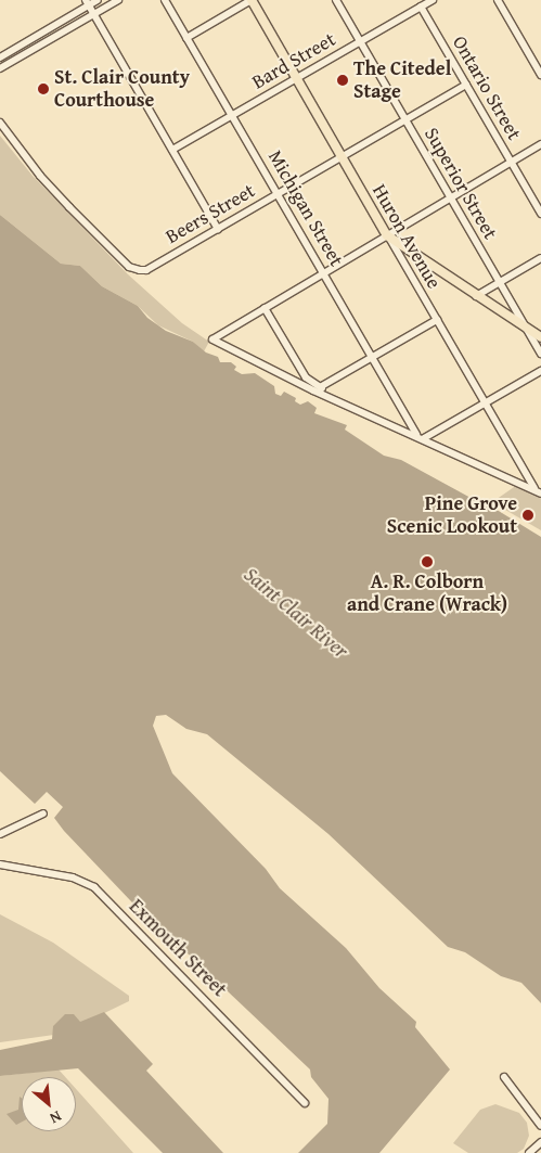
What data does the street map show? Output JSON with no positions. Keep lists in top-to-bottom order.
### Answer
{
  "streets": {
    "main road": ["Huron Avenue"],
    "street": [
      "Bard Street",
      "Ontario Street",
      "Superior Street",
      "Michigan Street",
      "Beers Street",
      "Exmouth Street"
    ]
  },
  "crossings": [
    ["Bard Street", "Ontario Street"],
    ["Bard Street", "Superior Street"],
    ["Bard Street", "Michigan Street"],
    ["Bard Street", "Huron Avenue"],
    ["Ontario Street", "Beers Street"],
    ["Superior Street", "Beers Street"],
    ["Michigan Street", "Beers Street"],
    ["Beers Street", "Huron Avenue"]
  ],
  "water": ["Saint Clair River"],
  "places": [
    "The Citedel Stage",
    "St. Clair County Courthouse",
    "Pine Grove Scenic Lookout",
    "A. R. Colborn and Crane (Wrack)"
  ],
  "north": "bottom right"
}
